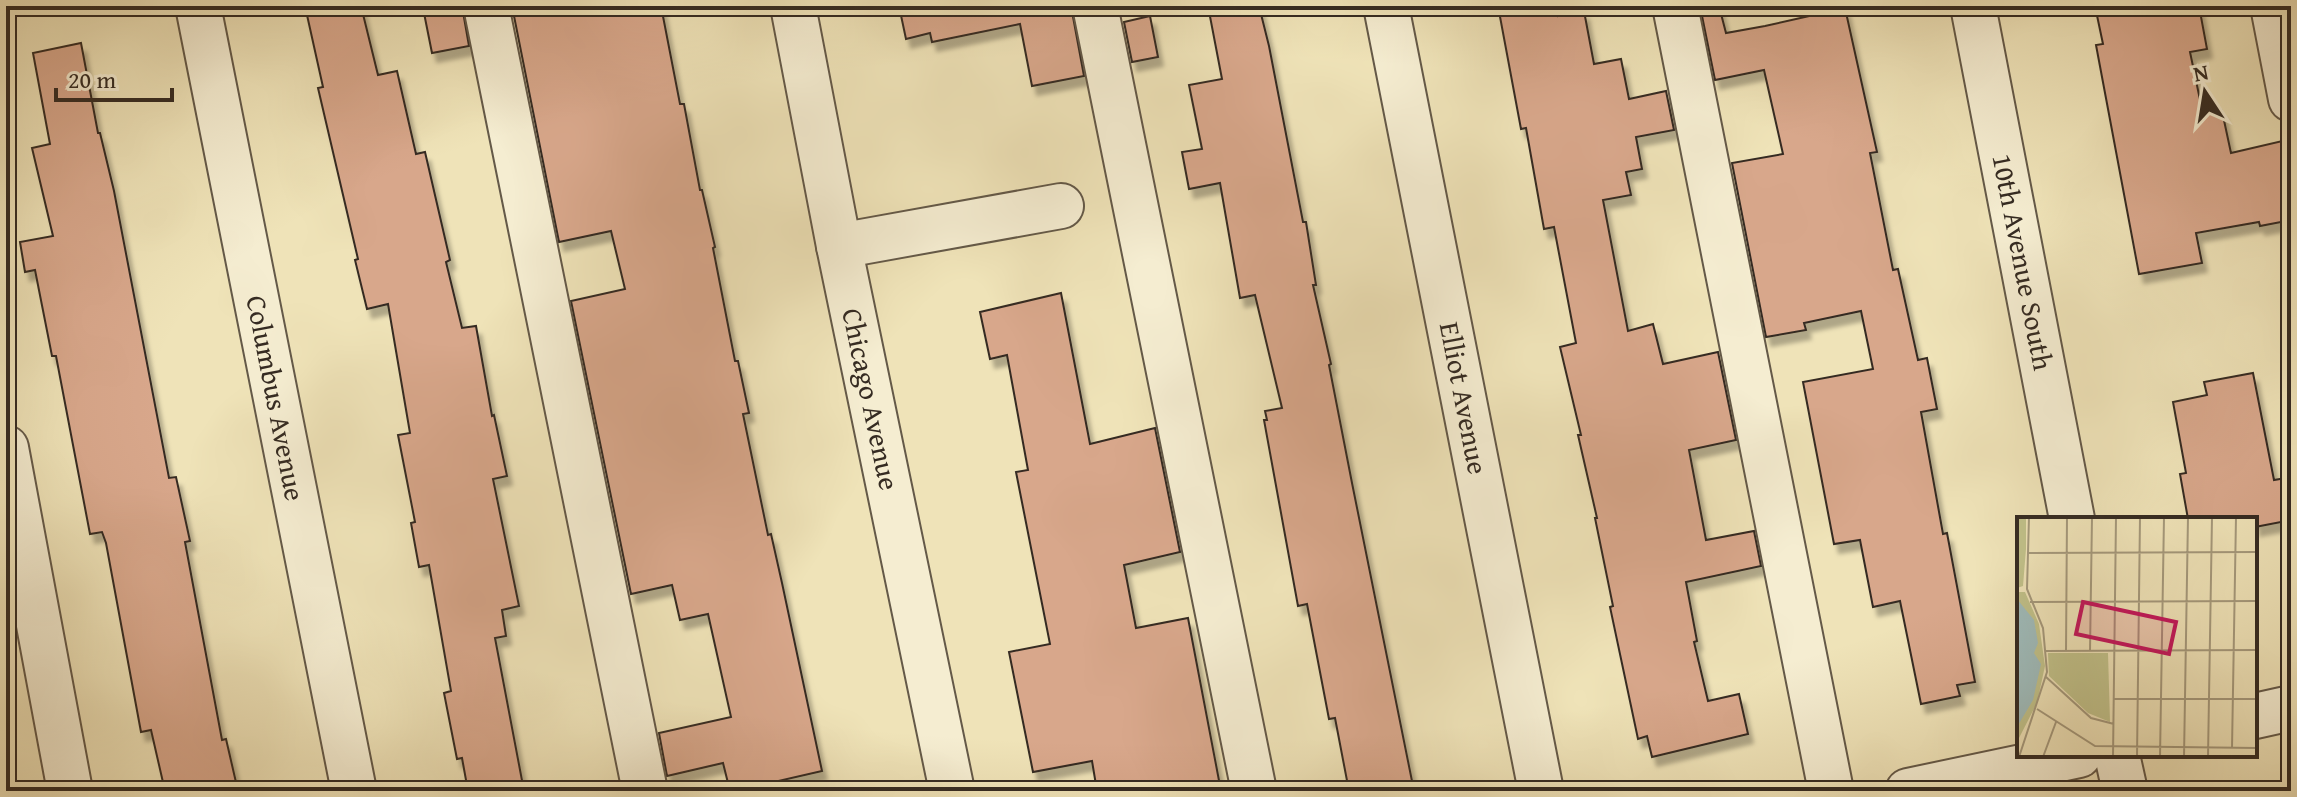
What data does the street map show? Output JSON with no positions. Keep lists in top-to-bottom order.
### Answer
{
  "streets": {
    "street": [
      "10th Avenue South",
      "Columbus Avenue",
      "Elliot Avenue",
      "Chicago Avenue"
    ]
  },
  "scale_bar": "20 m",
  "north": "top"
}
